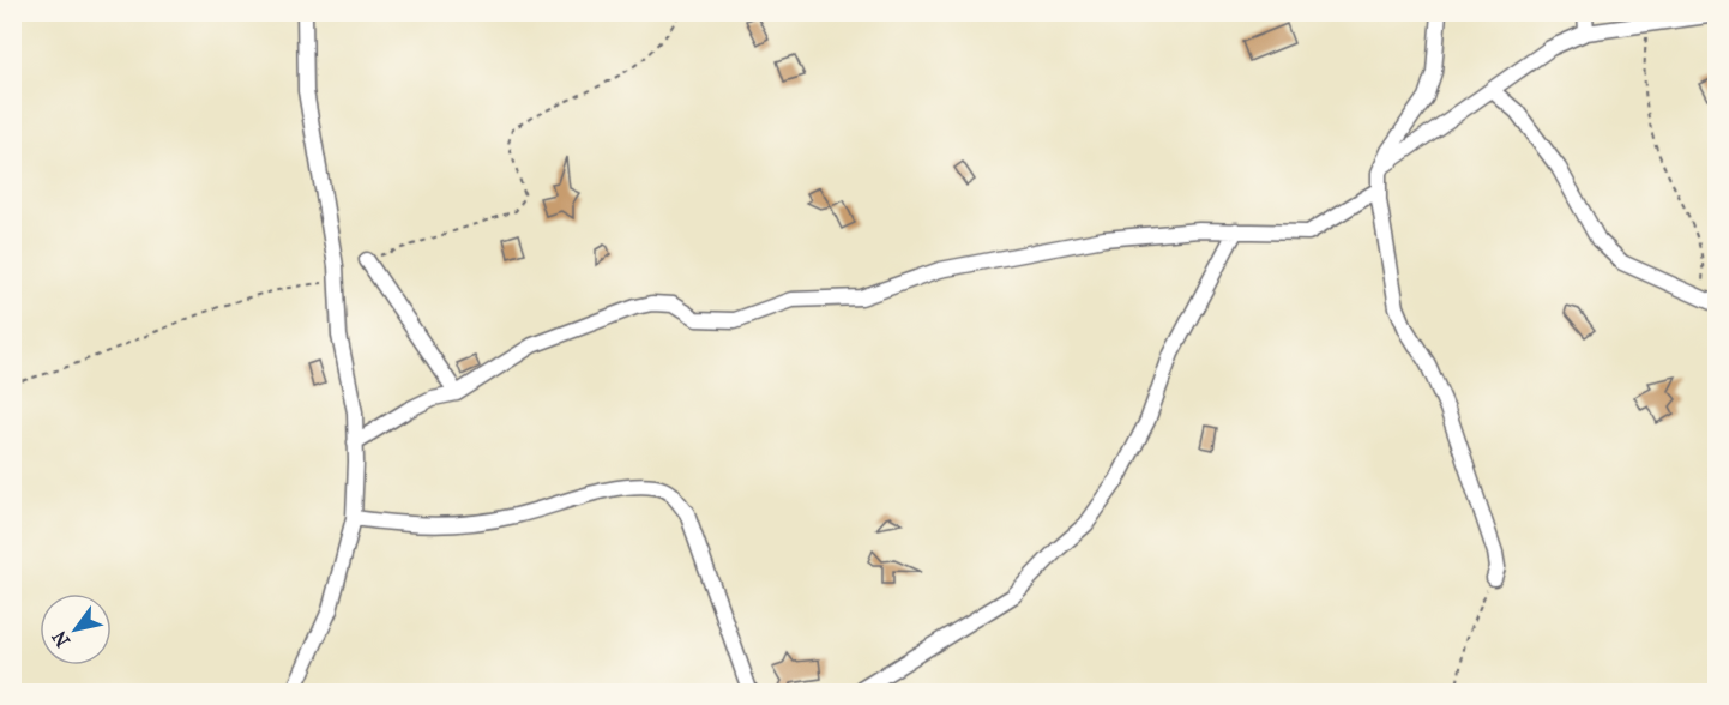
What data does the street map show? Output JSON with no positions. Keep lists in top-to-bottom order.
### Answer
{
  "north": "bottom left"
}
